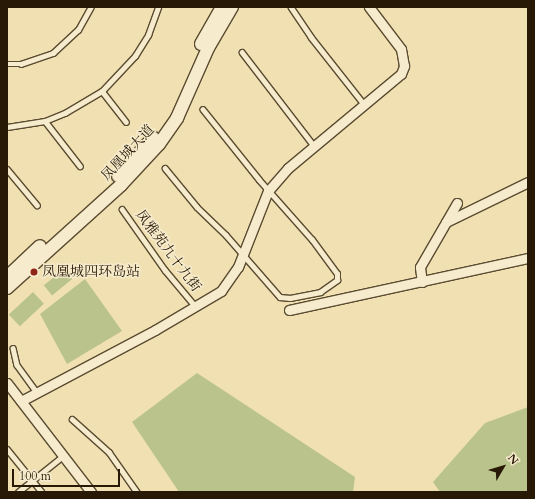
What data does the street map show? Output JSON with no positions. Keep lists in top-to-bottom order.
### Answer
{
  "streets": {
    "main road": ["凤凰城大道"],
    "lane": ["凤雅苑九十九街"]
  },
  "places": ["凤凰城四环岛站"],
  "scale_bar": "100 m",
  "north": "top right"
}
